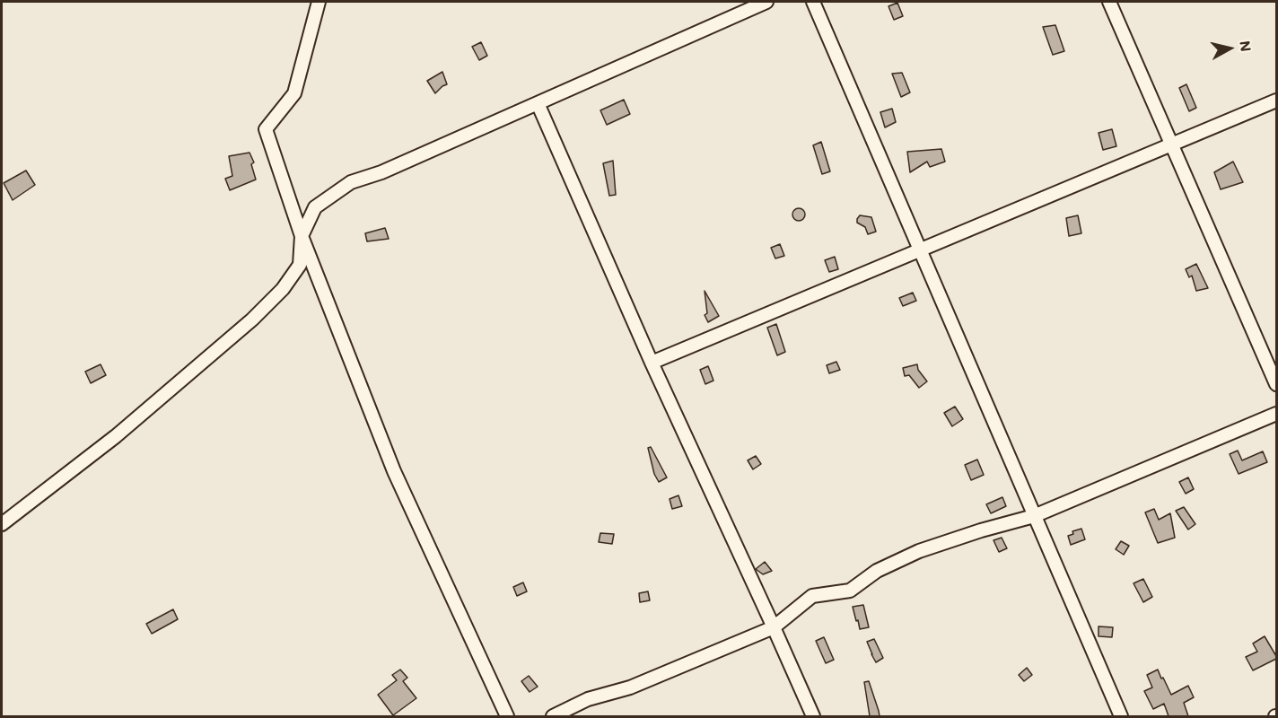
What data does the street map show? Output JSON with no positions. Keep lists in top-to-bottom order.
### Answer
{
  "north": "right"
}
